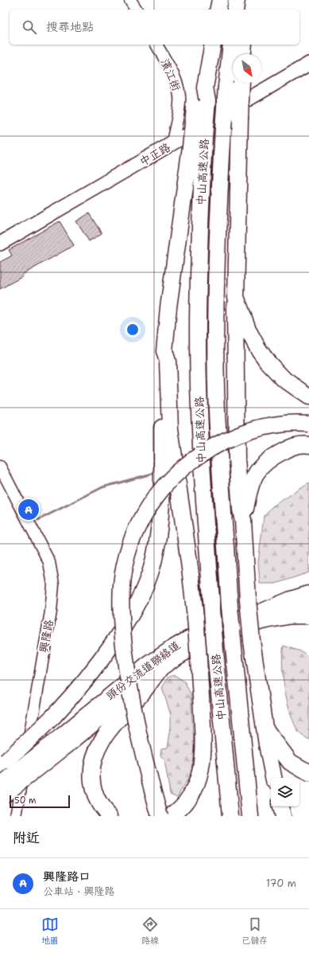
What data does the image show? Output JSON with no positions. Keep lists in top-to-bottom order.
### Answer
{
  "streets": {
    "highway": ["中山高速公路"],
    "main road": ["中正路", "頭份交流道聯絡道"],
    "street": ["濱江街", "興隆路"]
  },
  "crossings": [
    ["濱江街", "中正路"]
  ],
  "scale_bar": "50 m",
  "north": "bottom right",
  "page": {
    "search": "搜尋地點",
    "pins": "A",
    "scale": "50 m",
    "heading": "附近",
    "list": [
      {
        "mark": "A",
        "name": "興隆路口",
        "note": "公車站 · 興隆路",
        "value": "170 m"
      }
    ],
    "nav": ["地圖", "路線", "已儲存"]
  }
}
